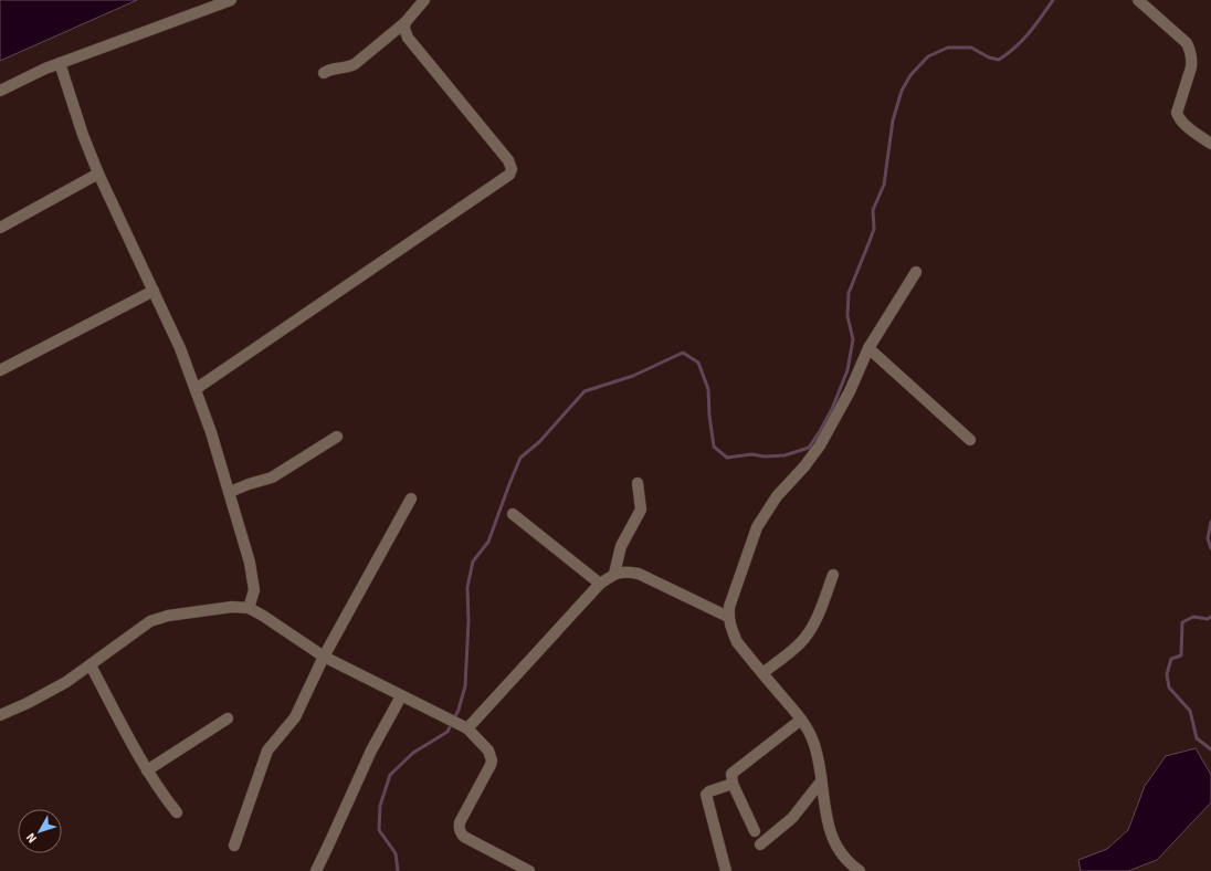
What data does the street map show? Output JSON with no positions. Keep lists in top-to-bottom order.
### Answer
{
  "north": "bottom left"
}
